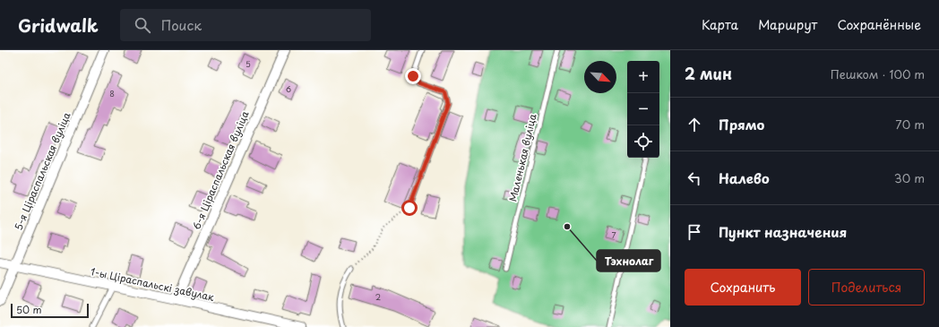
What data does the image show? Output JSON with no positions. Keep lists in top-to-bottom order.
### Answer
{
  "streets": {
    "street": ["6-я Ціраспальская вуліца", "5-я Ціраспальская вуліца", "1-ы Ціраспальскі завулак"],
    "lane": ["Маленькая вуліца"]
  },
  "crossings": [
    ["6-я Ціраспальская вуліца", "1-ы Ціраспальскі завулак"],
    ["5-я Ціраспальская вуліца", "1-ы Ціраспальскі завулак"]
  ],
  "places": ["Тэхнолаг"],
  "house_numbers": [
    "5",
    "6",
    "8",
    "7",
    "2"
  ],
  "scale_bar": "50 m",
  "north": "bottom right",
  "page": {
    "header": "Gridwalk",
    "search": "Поиск",
    "nav": ["Карта", "Маршрут", "Сохранённые"],
    "heading": ["2 мин", "Пешком · 100 m"],
    "map_buttons": ["+", "−"],
    "list": [
      ["Прямо", "70 m"],
      ["Налево", "30 m"],
      "Пункт назначения"
    ],
    "buttons": ["Сохранить", "Поделиться"],
    "scale": "50 m"
  }
}
